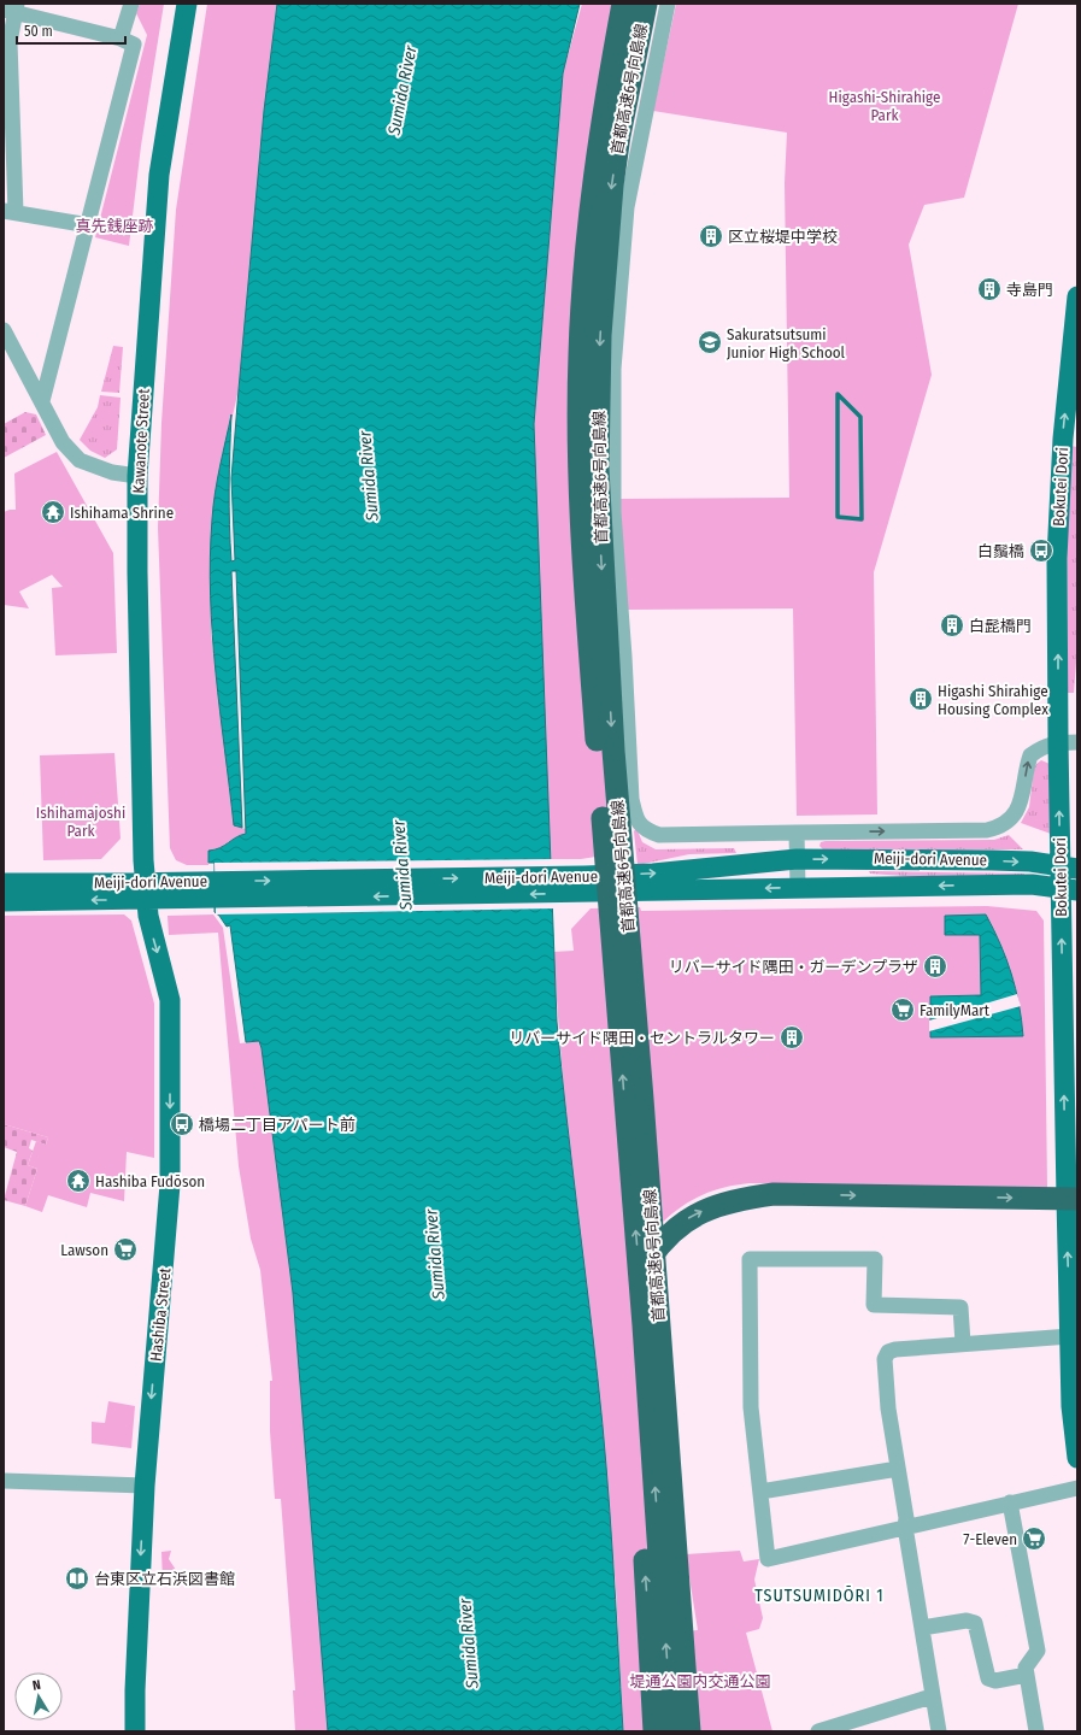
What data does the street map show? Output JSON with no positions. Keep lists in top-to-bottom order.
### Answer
{
  "streets": {
    "highway": ["首都高速6号向島線"],
    "main road": [
      "Kawanote Street",
      "Bokutei Dori",
      "Meiji-dori Avenue",
      "Hashiba Street"
    ]
  },
  "crossings": [
    ["Kawanote Street", "Meiji-dori Avenue"],
    ["Kawanote Street", "Hashiba Street"],
    ["Bokutei Dori", "Meiji-dori Avenue"],
    ["Meiji-dori Avenue", "Hashiba Street"]
  ],
  "one_way": ["Bokutei Dori", "Hashiba Street"],
  "districts": ["TSUTSUMIDŌRI 1"],
  "water": ["Sumida River"],
  "parks": [
    "Higashi-Shirahige Park",
    "真先銭座跡",
    "Ishihamajoshi Park",
    "堤通公園内交通公園"
  ],
  "places": {
    "building": [
      "区立桜堤中学校",
      "寺島門",
      "白髭橋門",
      "Higashi Shirahige Housing Complex",
      "リバーサイド隅田・ガーデンプラザ",
      "リバーサイド隅田・セントラルタワー"
    ],
    "school or university": ["Sakuratsutsumi Junior High School"],
    "temple": ["Ishihama Shrine", "Hashiba Fudōson"],
    "bus stop": ["白鬚橋", "橋場二丁目アパート前"],
    "supermarket": ["FamilyMart", "Lawson", "7-Eleven"],
    "library": ["台東区立石浜図書館"]
  },
  "scale_bar": "50 m",
  "north": "top"
}
